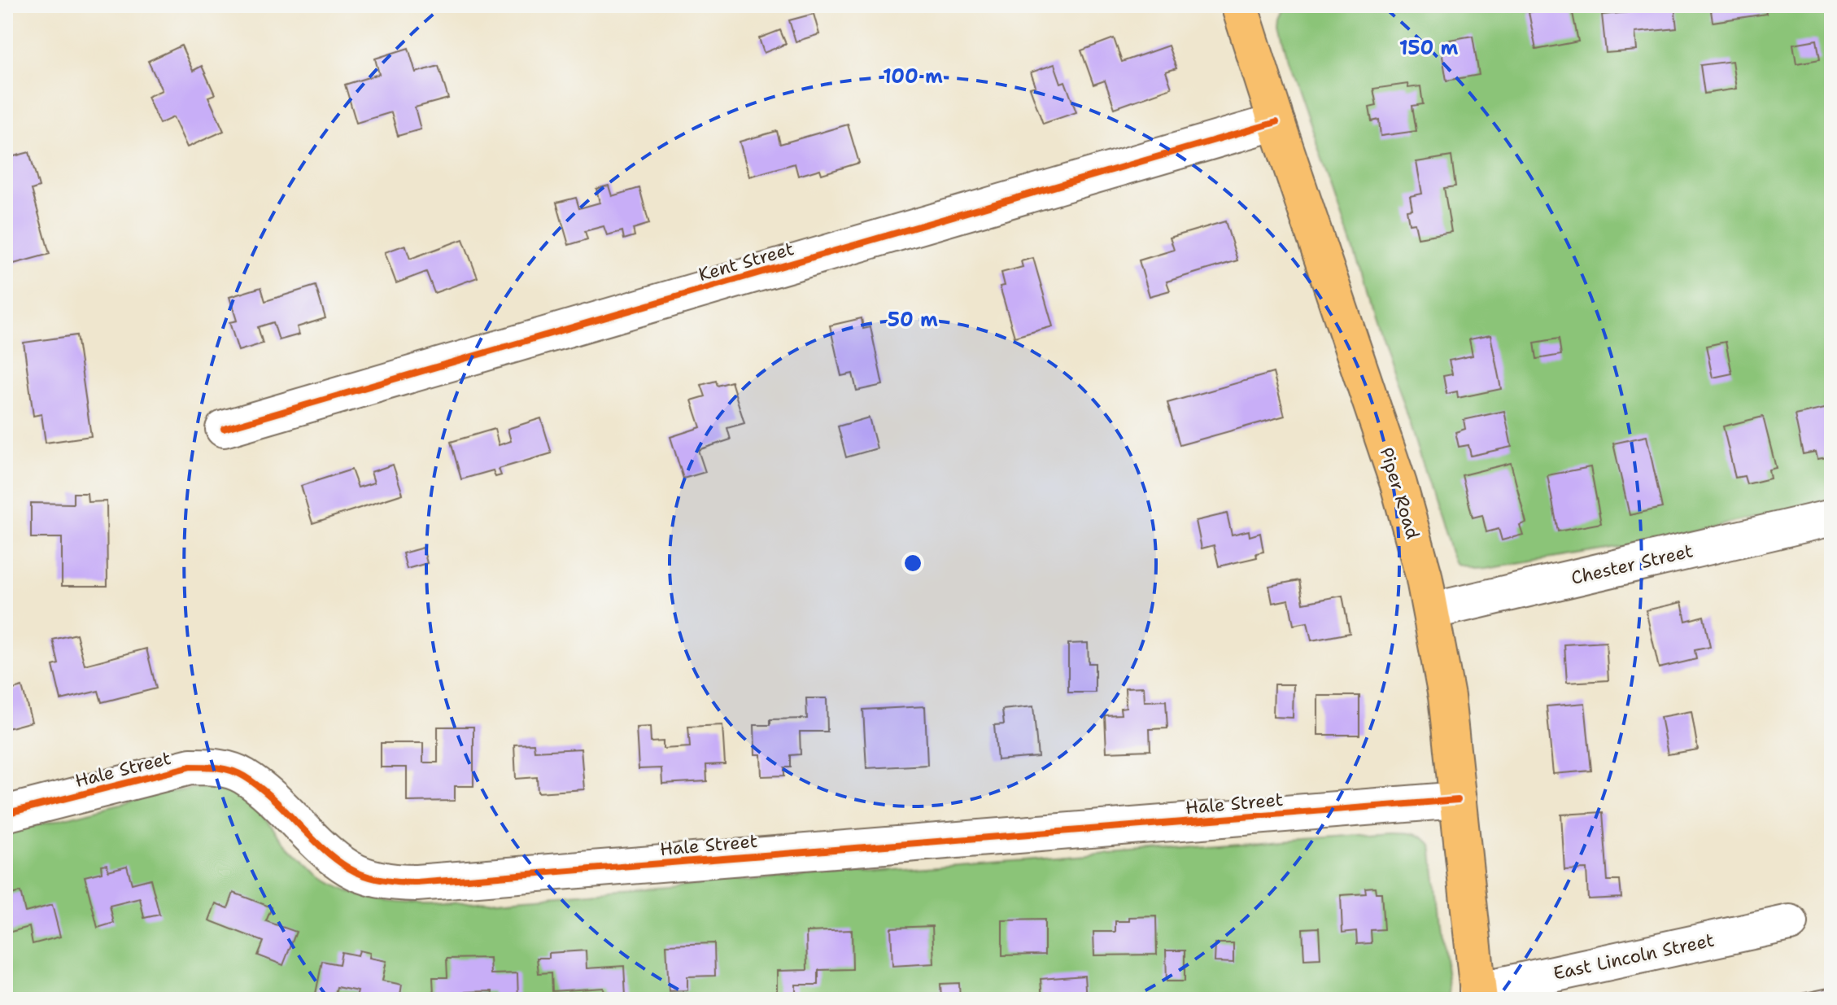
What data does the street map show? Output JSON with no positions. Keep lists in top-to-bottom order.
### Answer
{
  "streets": {
    "main road": ["Piper Road"],
    "street": [
      "Kent Street",
      "Chester Street",
      "Hale Street",
      "East Lincoln Street"
    ]
  },
  "crossings": [
    ["Kent Street", "Piper Road"],
    ["Piper Road", "Chester Street"],
    ["Piper Road", "Hale Street"],
    ["Piper Road", "East Lincoln Street"]
  ],
  "rings": ["150 m", "100 m", "50 m"]
}
